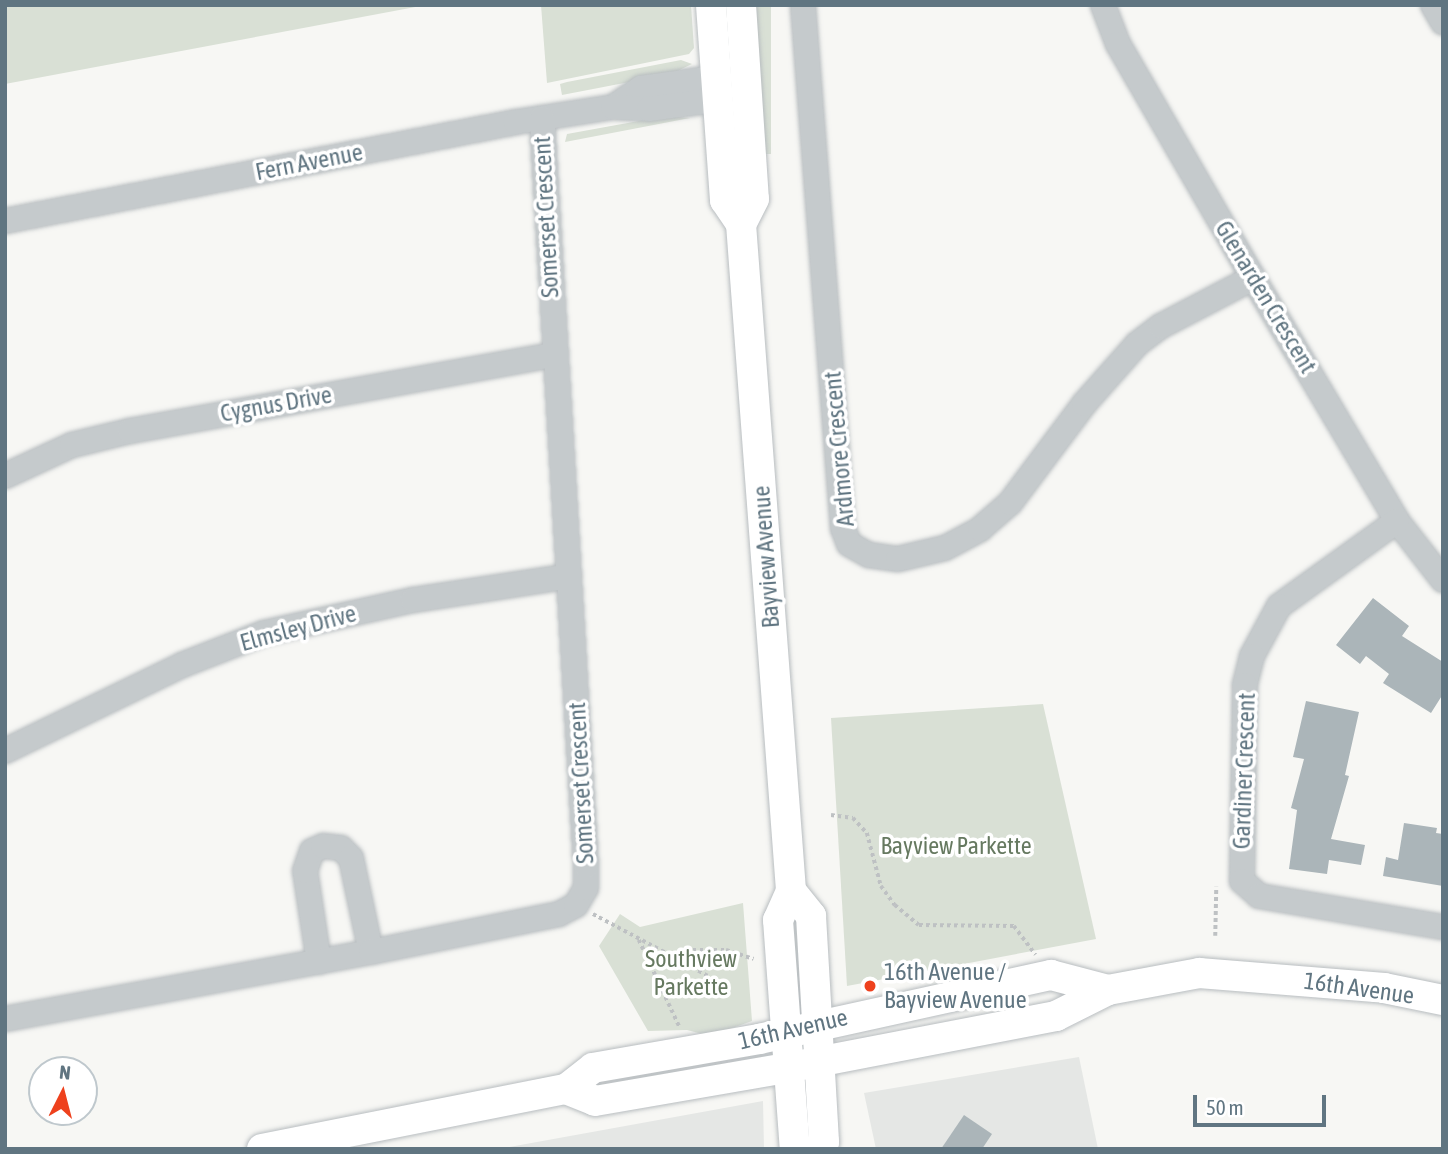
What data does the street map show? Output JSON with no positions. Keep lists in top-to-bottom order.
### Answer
{
  "streets": {
    "main road": ["Bayview Avenue", "16th Avenue"],
    "street": [
      "Fern Avenue",
      "Somerset Crescent",
      "Glenarden Crescent",
      "Cygnus Drive",
      "Ardmore Crescent",
      "Elmsley Drive",
      "Gardiner Crescent"
    ]
  },
  "crossings": [
    ["Fern Avenue", "Somerset Crescent"],
    ["Fern Avenue", "Bayview Avenue"],
    ["Somerset Crescent", "Cygnus Drive"],
    ["Somerset Crescent", "Elmsley Drive"],
    ["Glenarden Crescent", "Ardmore Crescent"],
    ["Glenarden Crescent", "Gardiner Crescent"],
    ["Bayview Avenue", "16th Avenue"]
  ],
  "parks": ["Bayview Parkette", "Southview Parkette"],
  "places": ["16th Avenue / Bayview Avenue"],
  "scale_bar": "50 m",
  "north": "top"
}
